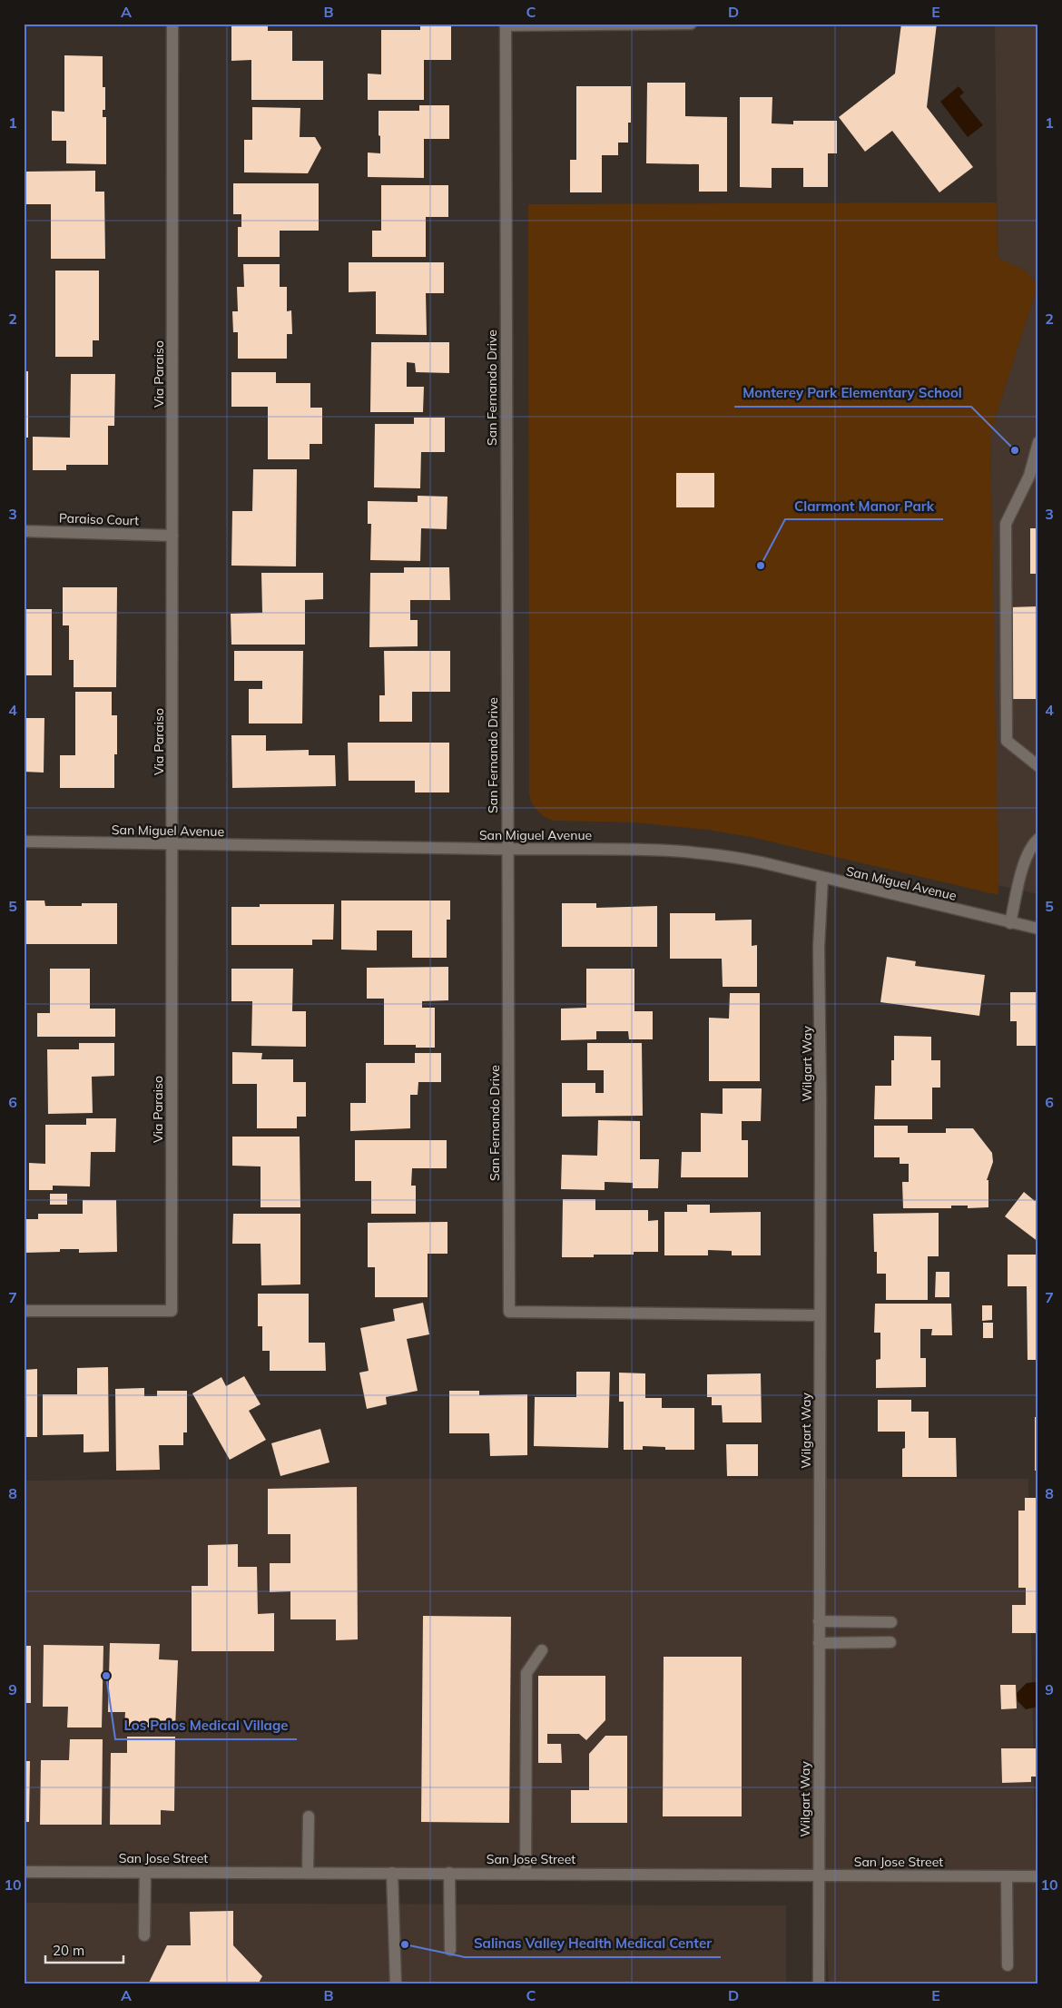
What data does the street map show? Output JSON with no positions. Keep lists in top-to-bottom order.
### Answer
{
  "streets": {
    "street": [
      "Via Paraiso",
      "San Fernando Drive",
      "Paraiso Court",
      "San Miguel Avenue",
      "Wilgart Way",
      "San Jose Street"
    ]
  },
  "crossings": [
    ["Via Paraiso", "Paraiso Court"],
    ["Via Paraiso", "San Miguel Avenue"],
    ["San Fernando Drive", "San Miguel Avenue"],
    ["San Fernando Drive", "Wilgart Way"],
    ["San Miguel Avenue", "Wilgart Way"],
    ["Wilgart Way", "San Jose Street"]
  ],
  "places": [
    "Monterey Park Elementary School",
    "Clarmont Manor Park",
    "Los Palos Medical Village",
    "Salinas Valley Health Medical Center"
  ],
  "scale_bar": "20 m",
  "grid": {
    "columns": [
      "A",
      "B",
      "C",
      "D",
      "E"
    ],
    "rows": [
      "1",
      "2",
      "3",
      "4",
      "5",
      "6",
      "7",
      "8",
      "9",
      "10"
    ]
  }
}
